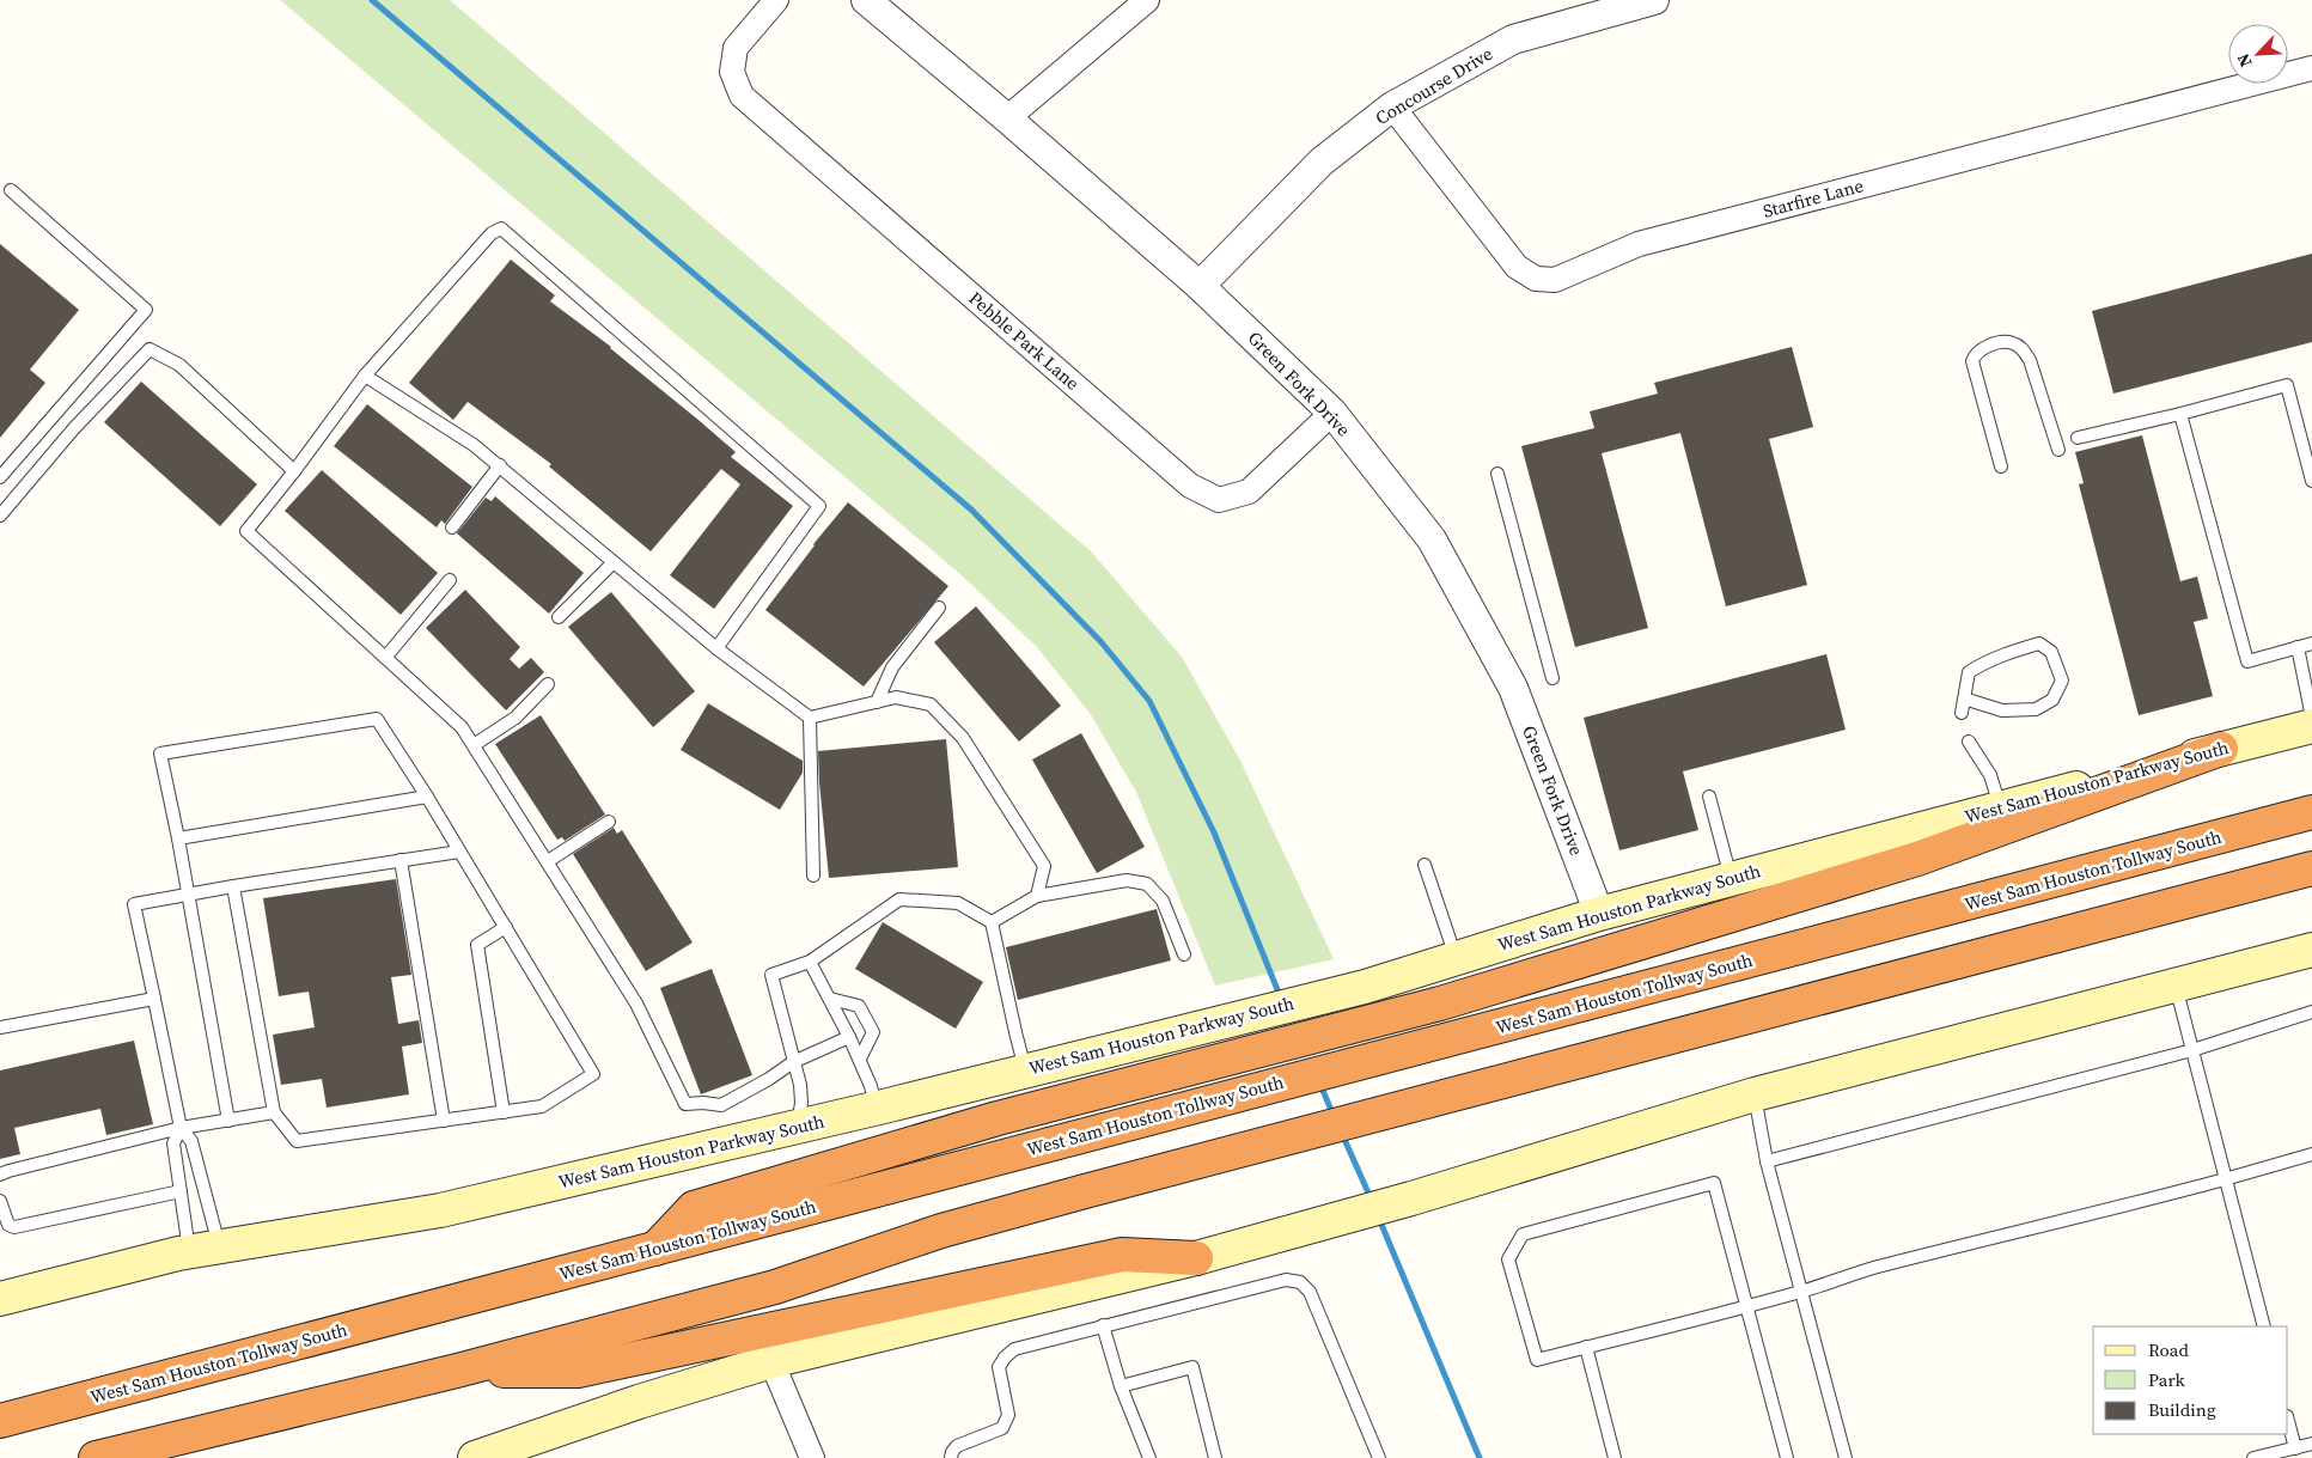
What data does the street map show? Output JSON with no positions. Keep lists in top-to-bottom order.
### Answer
{
  "streets": {
    "highway": ["West Sam Houston Tollway South"],
    "main road": ["West Sam Houston Parkway South"],
    "street": [
      "Concourse Drive",
      "Starfire Lane",
      "Pebble Park Lane",
      "Green Fork Drive"
    ]
  },
  "crossings": [
    ["Concourse Drive", "Starfire Lane"],
    ["Concourse Drive", "Green Fork Drive"],
    ["Pebble Park Lane", "Green Fork Drive"],
    ["Green Fork Drive", "West Sam Houston Parkway South"]
  ],
  "legend": ["Road", "Park", "Building"],
  "north": "bottom left"
}
